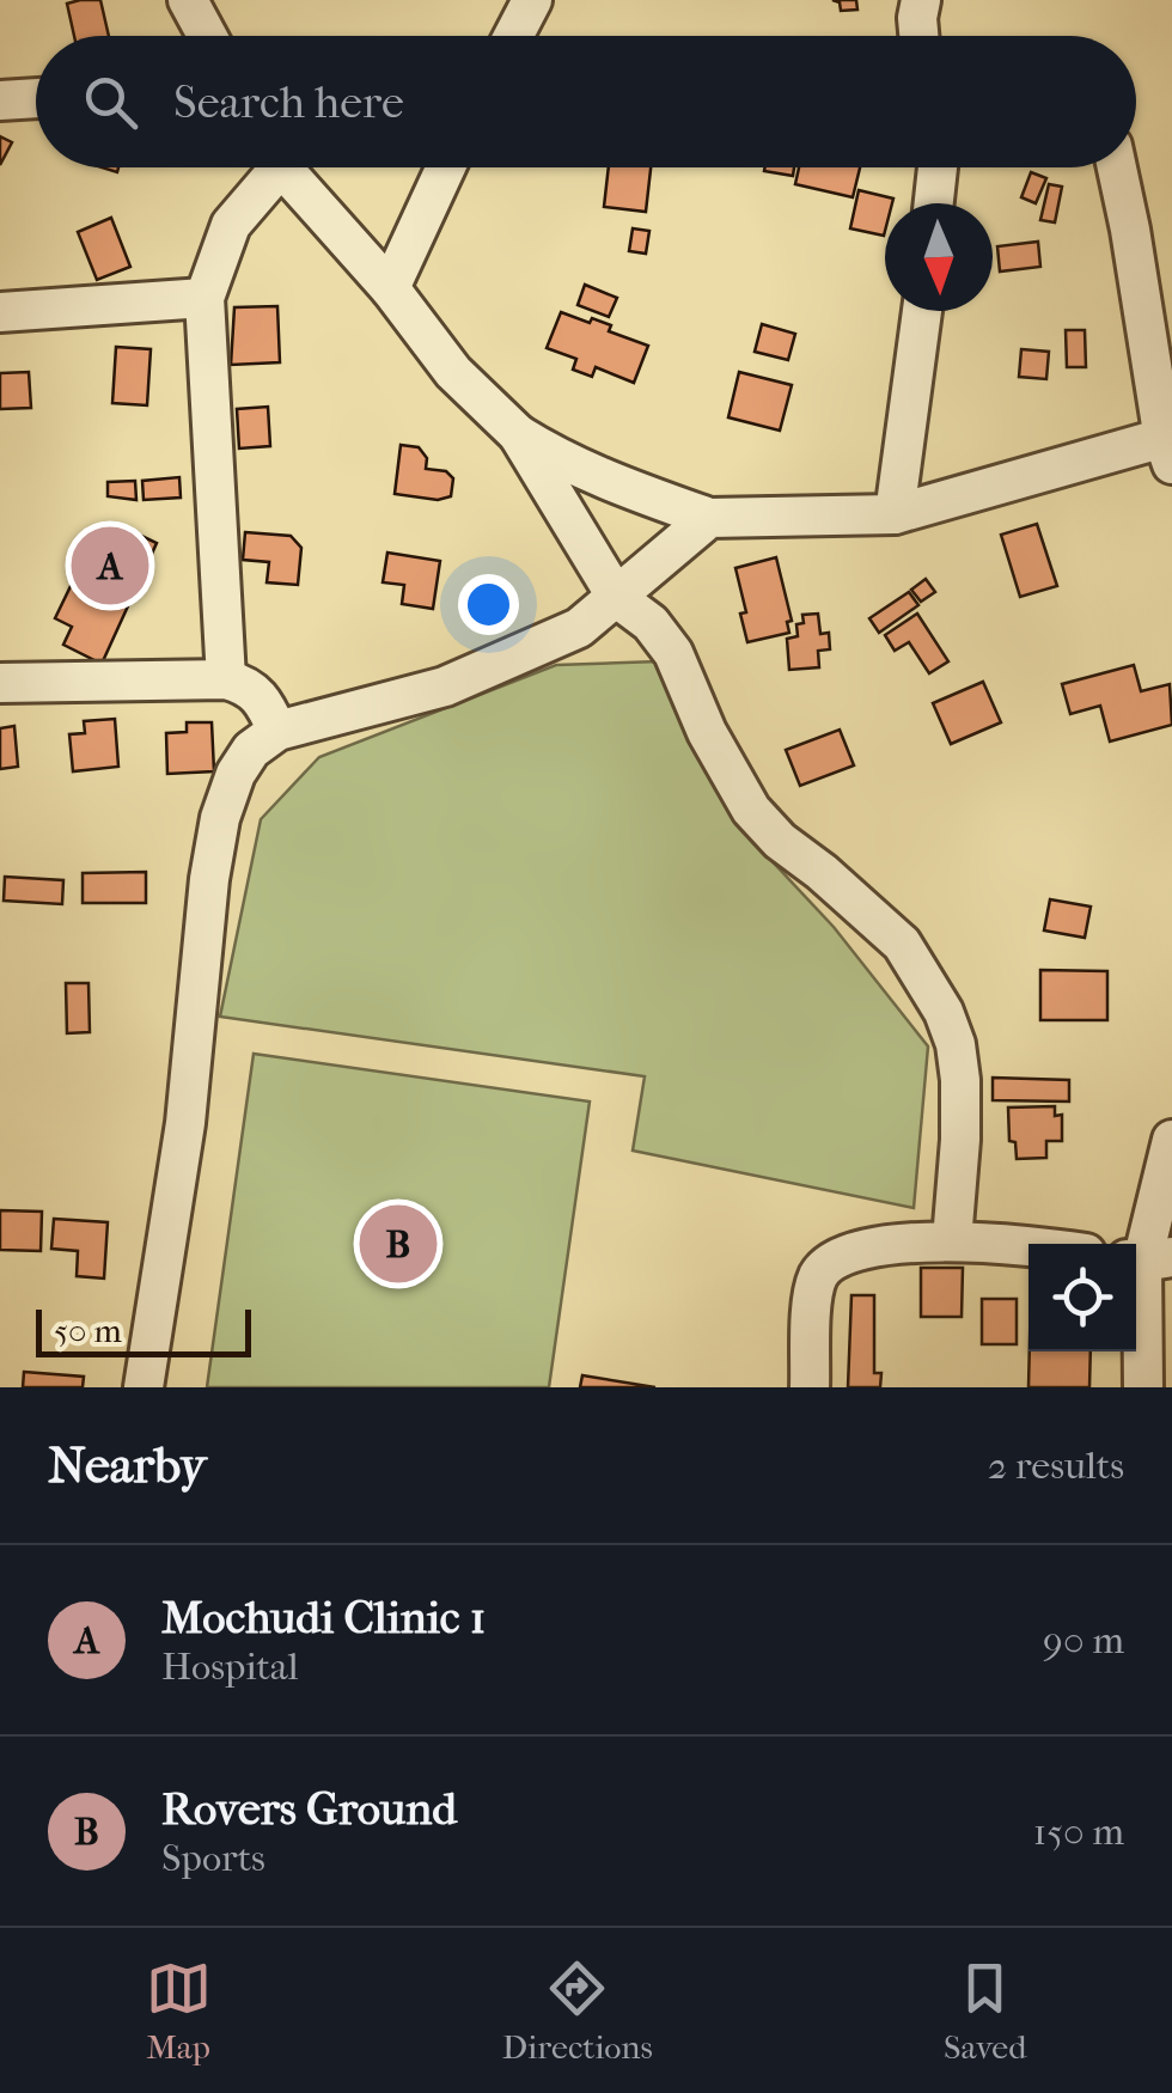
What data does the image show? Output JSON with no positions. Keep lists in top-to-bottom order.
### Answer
{
  "scale_bar": "50 m",
  "north": "bottom",
  "page": {
    "search": "Search here",
    "pins": ["A", "B"],
    "scale": "50 m",
    "heading": ["Nearby", "2 results"],
    "list": [
      {
        "mark": "A",
        "name": "Mochudi Clinic 1",
        "note": "Hospital",
        "value": "90 m"
      },
      {
        "mark": "B",
        "name": "Rovers Ground",
        "note": "Sports",
        "value": "150 m"
      }
    ],
    "nav": ["Map", "Directions", "Saved"]
  }
}
